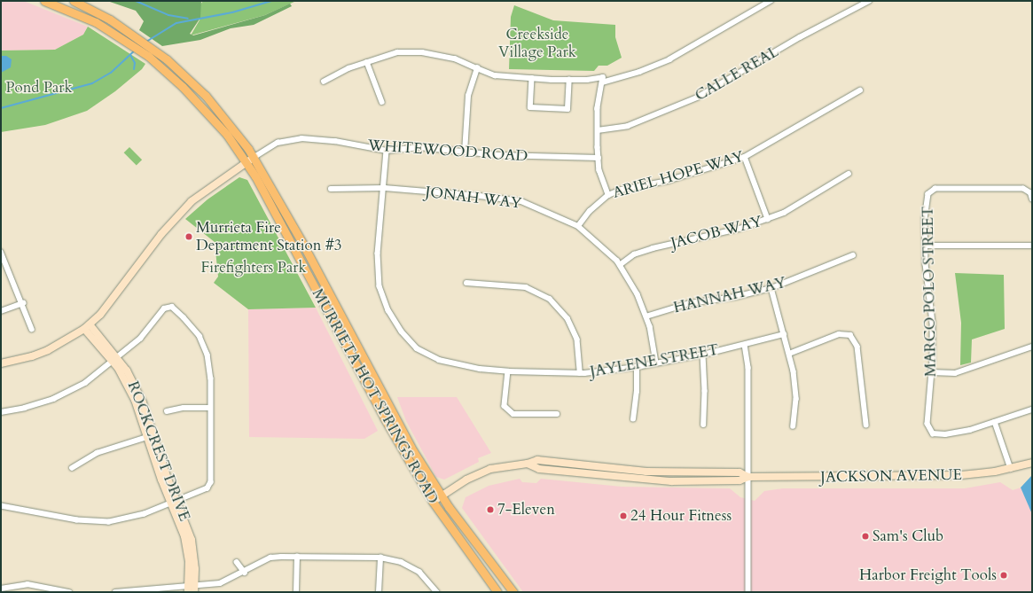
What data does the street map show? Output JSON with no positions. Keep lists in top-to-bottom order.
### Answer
{
  "streets": {
    "main road": [
      "WHITEWOOD ROAD",
      "MURRIETA HOT SPRINGS ROAD",
      "ROCKCREST DRIVE",
      "JACKSON AVENUE"
    ],
    "street": [
      "CALLE REAL",
      "ARIEL HOPE WAY",
      "JONAH WAY",
      "JACOB WAY",
      "MARCO POLO STREET",
      "HANNAH WAY",
      "JAYLENE STREET"
    ]
  },
  "crossings": [
    ["WHITEWOOD ROAD", "JAYLENE STREET"],
    ["WHITEWOOD ROAD", "MURRIETA HOT SPRINGS ROAD"],
    ["WHITEWOOD ROAD", "ROCKCREST DRIVE"],
    ["ARIEL HOPE WAY", "JONAH WAY"],
    ["JONAH WAY", "JACOB WAY"],
    ["JONAH WAY", "HANNAH WAY"],
    ["JONAH WAY", "JAYLENE STREET"],
    ["MURRIETA HOT SPRINGS ROAD", "JACKSON AVENUE"]
  ],
  "parks": ["Creekside Village Park", "Pond Park", "Firefighters Park"],
  "places": [
    "Murrieta Fire Department Station #3",
    "7-Eleven",
    "24 Hour Fitness",
    "Sam's Club",
    "Harbor Freight Tools"
  ]
}
